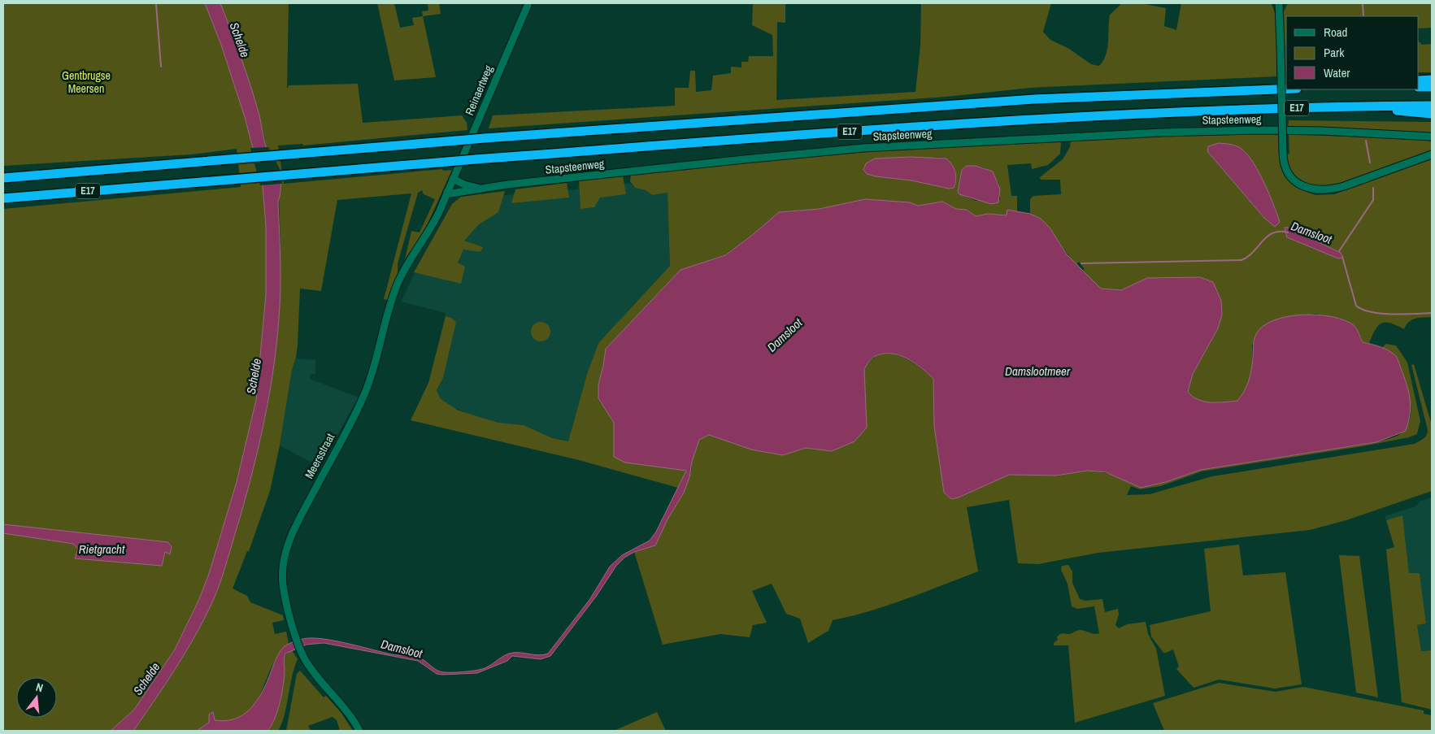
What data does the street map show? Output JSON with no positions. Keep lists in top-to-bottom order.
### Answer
{
  "streets": {
    "highway": ["E17"],
    "street": ["Reinaertweg", "Stapsteenweg", "Meersstraat"]
  },
  "crossings": [
    ["Reinaertweg", "Stapsteenweg"],
    ["Reinaertweg", "Meersstraat"],
    ["Stapsteenweg", "Meersstraat"]
  ],
  "water": [
    "Schelde",
    "Damsloot",
    "Damslootmeer",
    "Rietgracht"
  ],
  "parks": ["Gentbrugse Meersen"],
  "legend": ["Road", "Park", "Water"],
  "north": "top"
}
